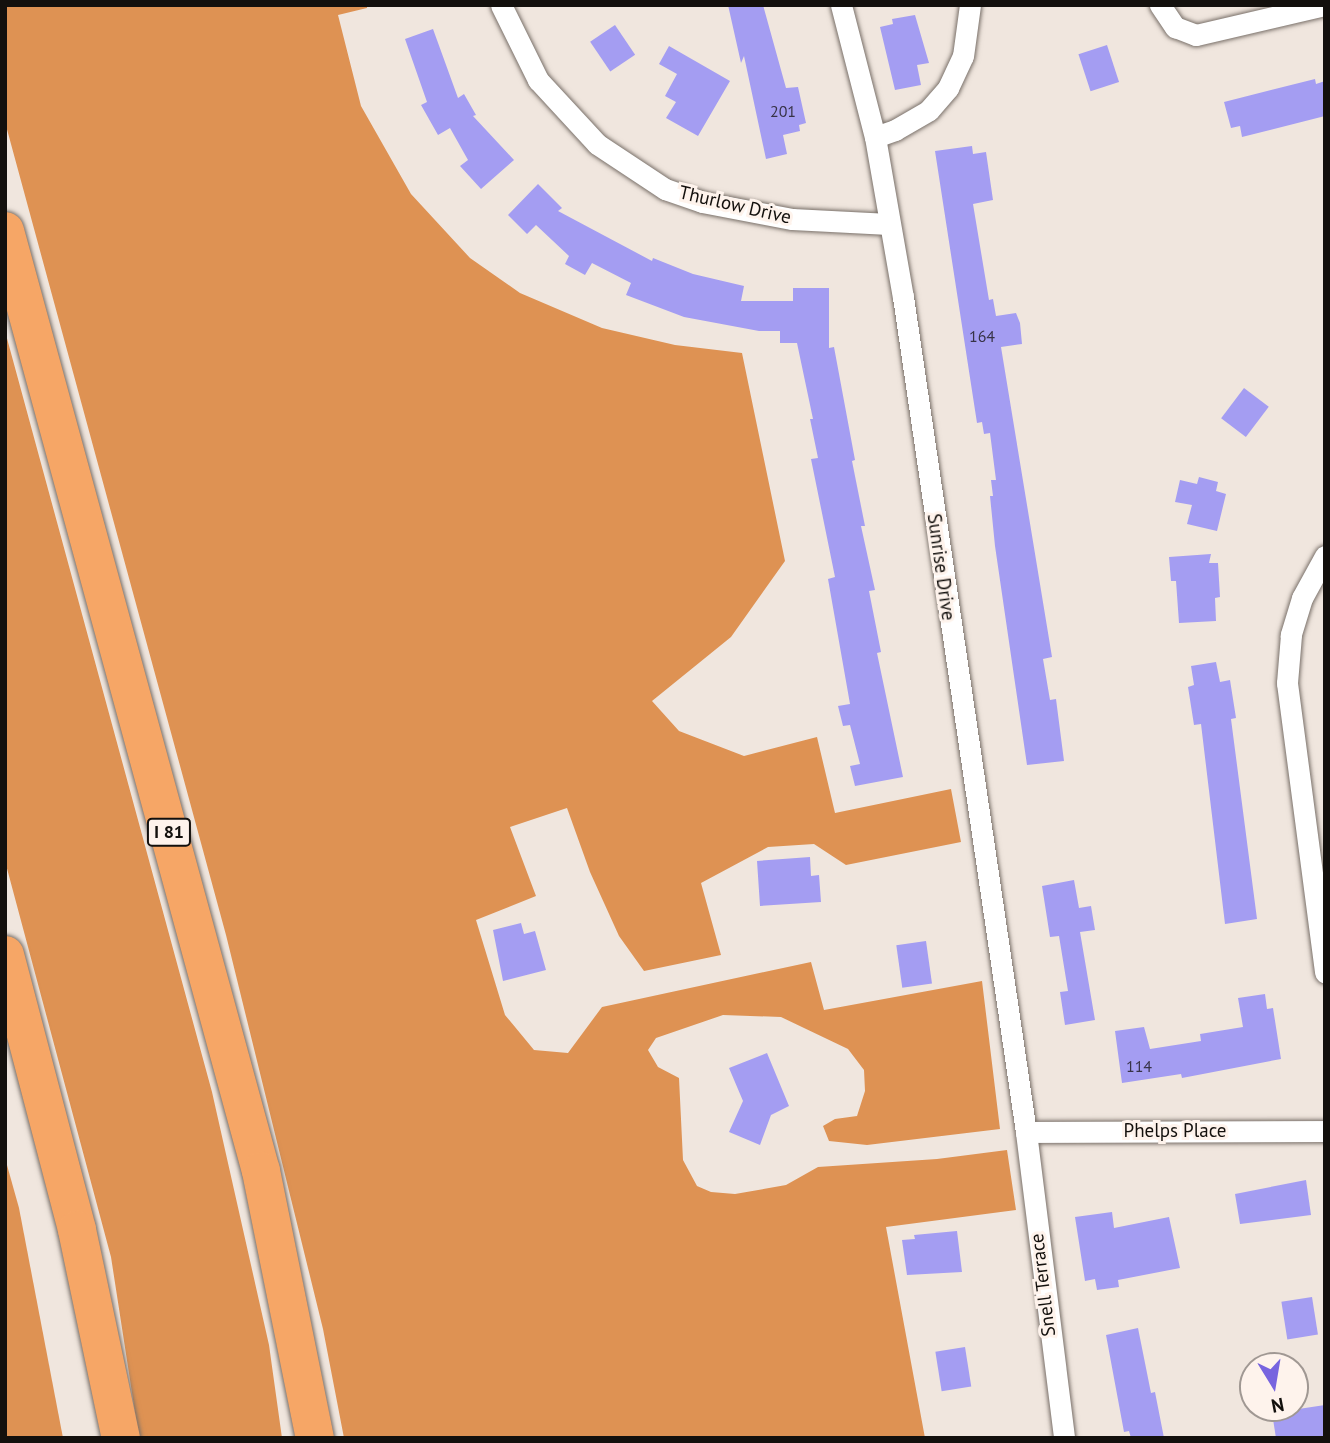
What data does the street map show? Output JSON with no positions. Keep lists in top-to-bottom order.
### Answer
{
  "streets": {
    "highway": ["I 81"],
    "street": [
      "Thurlow Drive",
      "Sunrise Drive",
      "Phelps Place",
      "Snell Terrace"
    ]
  },
  "crossings": [
    ["Thurlow Drive", "Sunrise Drive"],
    ["Sunrise Drive", "Phelps Place"],
    ["Sunrise Drive", "Snell Terrace"],
    ["Phelps Place", "Snell Terrace"]
  ],
  "house_numbers": ["201", "164", "114"],
  "north": "bottom"
}
